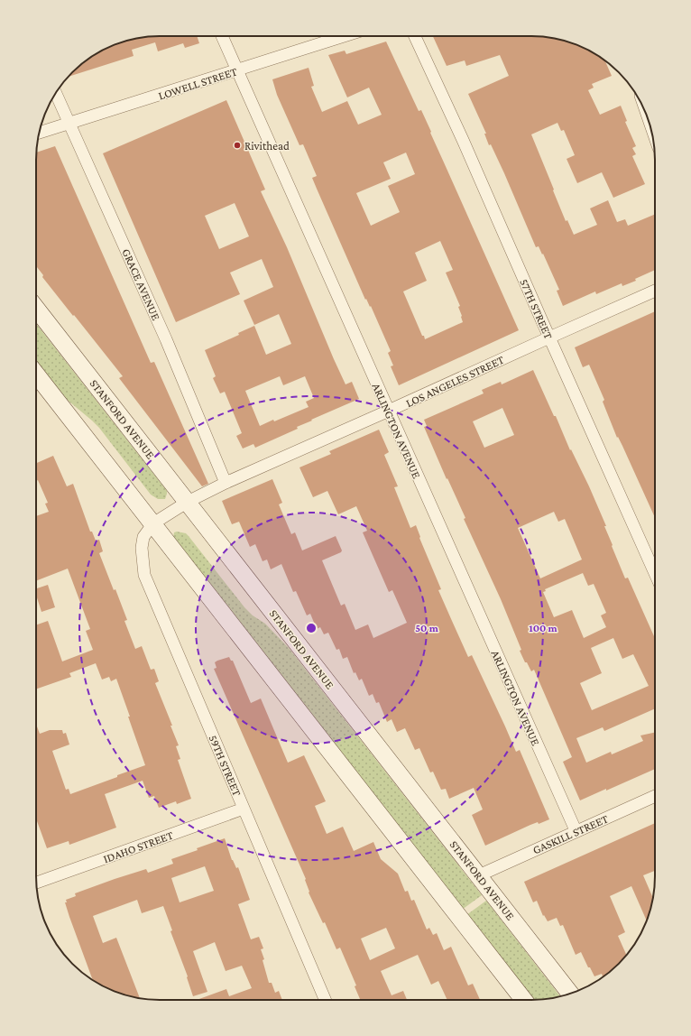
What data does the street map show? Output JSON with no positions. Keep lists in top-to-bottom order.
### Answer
{
  "streets": {
    "main road": ["STANFORD AVENUE"],
    "street": [
      "LOWELL STREET",
      "GRACE AVENUE",
      "57TH STREET",
      "LOS ANGELES STREET",
      "ARLINGTON AVENUE",
      "59TH STREET",
      "GASKILL STREET",
      "IDAHO STREET"
    ]
  },
  "crossings": [
    ["LOWELL STREET", "GRACE AVENUE"],
    ["LOWELL STREET", "ARLINGTON AVENUE"],
    ["GRACE AVENUE", "LOS ANGELES STREET"],
    ["57TH STREET", "LOS ANGELES STREET"],
    ["LOS ANGELES STREET", "STANFORD AVENUE"],
    ["LOS ANGELES STREET", "ARLINGTON AVENUE"],
    ["LOS ANGELES STREET", "59TH STREET"],
    ["STANFORD AVENUE", "GASKILL STREET"],
    ["ARLINGTON AVENUE", "GASKILL STREET"],
    ["59TH STREET", "IDAHO STREET"]
  ],
  "places": ["Rivithead"],
  "rings": ["50 m", "100 m"]
}
